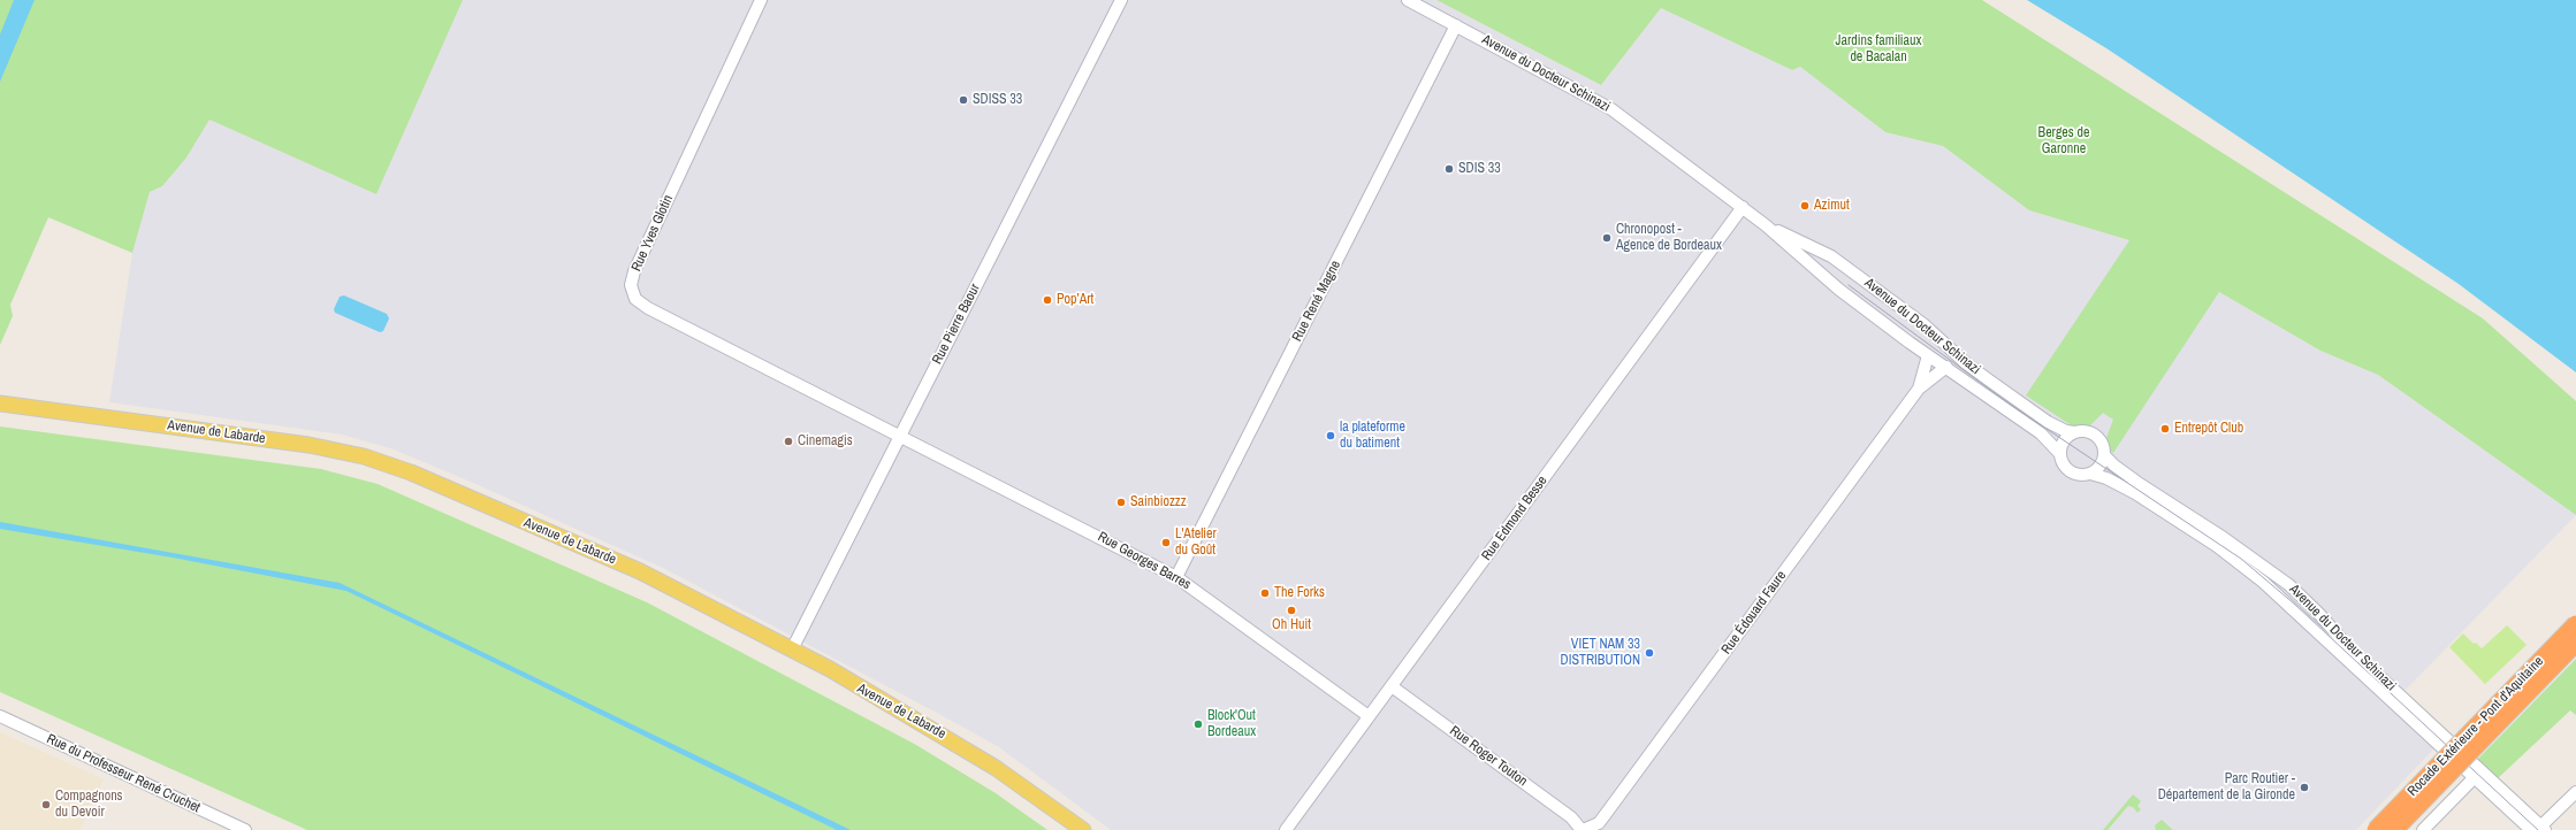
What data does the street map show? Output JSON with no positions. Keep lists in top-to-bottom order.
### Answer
{
  "streets": {
    "highway": ["Rocade Extérieure - Pont d'Aquitaine"],
    "main road": ["Avenue de Labarde"],
    "street": [
      "Avenue du Docteur Schinazi",
      "Rue Yves Glotin",
      "Rue René Magne",
      "Rue Pierre Baour",
      "Rue Edmond Besse",
      "Rue Georges Barres",
      "Rue Édouard Faure",
      "Rue Roger Touton",
      "Rue du Professeur René Cruchet"
    ]
  },
  "crossings": [
    ["Avenue du Docteur Schinazi", "Rue René Magne"],
    ["Avenue du Docteur Schinazi", "Rue Edmond Besse"],
    ["Avenue du Docteur Schinazi", "Rue Édouard Faure"],
    ["Rue Yves Glotin", "Rue Pierre Baour"],
    ["Rue Yves Glotin", "Rue Georges Barres"],
    ["Rue René Magne", "Rue Georges Barres"],
    ["Rue Pierre Baour", "Avenue de Labarde"],
    ["Rue Pierre Baour", "Rue Georges Barres"],
    ["Rue Edmond Besse", "Rue Georges Barres"],
    ["Rue Edmond Besse", "Rue Roger Touton"],
    ["Rue Édouard Faure", "Rue Roger Touton"]
  ],
  "parks": ["Jardins familiaux de Bacalan", "Berges de Garonne"],
  "places": [
    "SDISS 33",
    "SDIS 33",
    "Azimut",
    "Chronopost - Agence de Bordeaux",
    "Pop’Art",
    "Entrepôt Club",
    "la plateforme du batiment",
    "Cinemagis",
    "Sainbiozzz",
    "L'Atelier du Goût",
    "The Forks",
    "Oh Huit",
    "VIET NAM 33 DISTRIBUTION",
    "Block'Out Bordeaux",
    "Parc Routier - Département de la Gironde",
    "Compagnons du Devoir"
  ]
}
